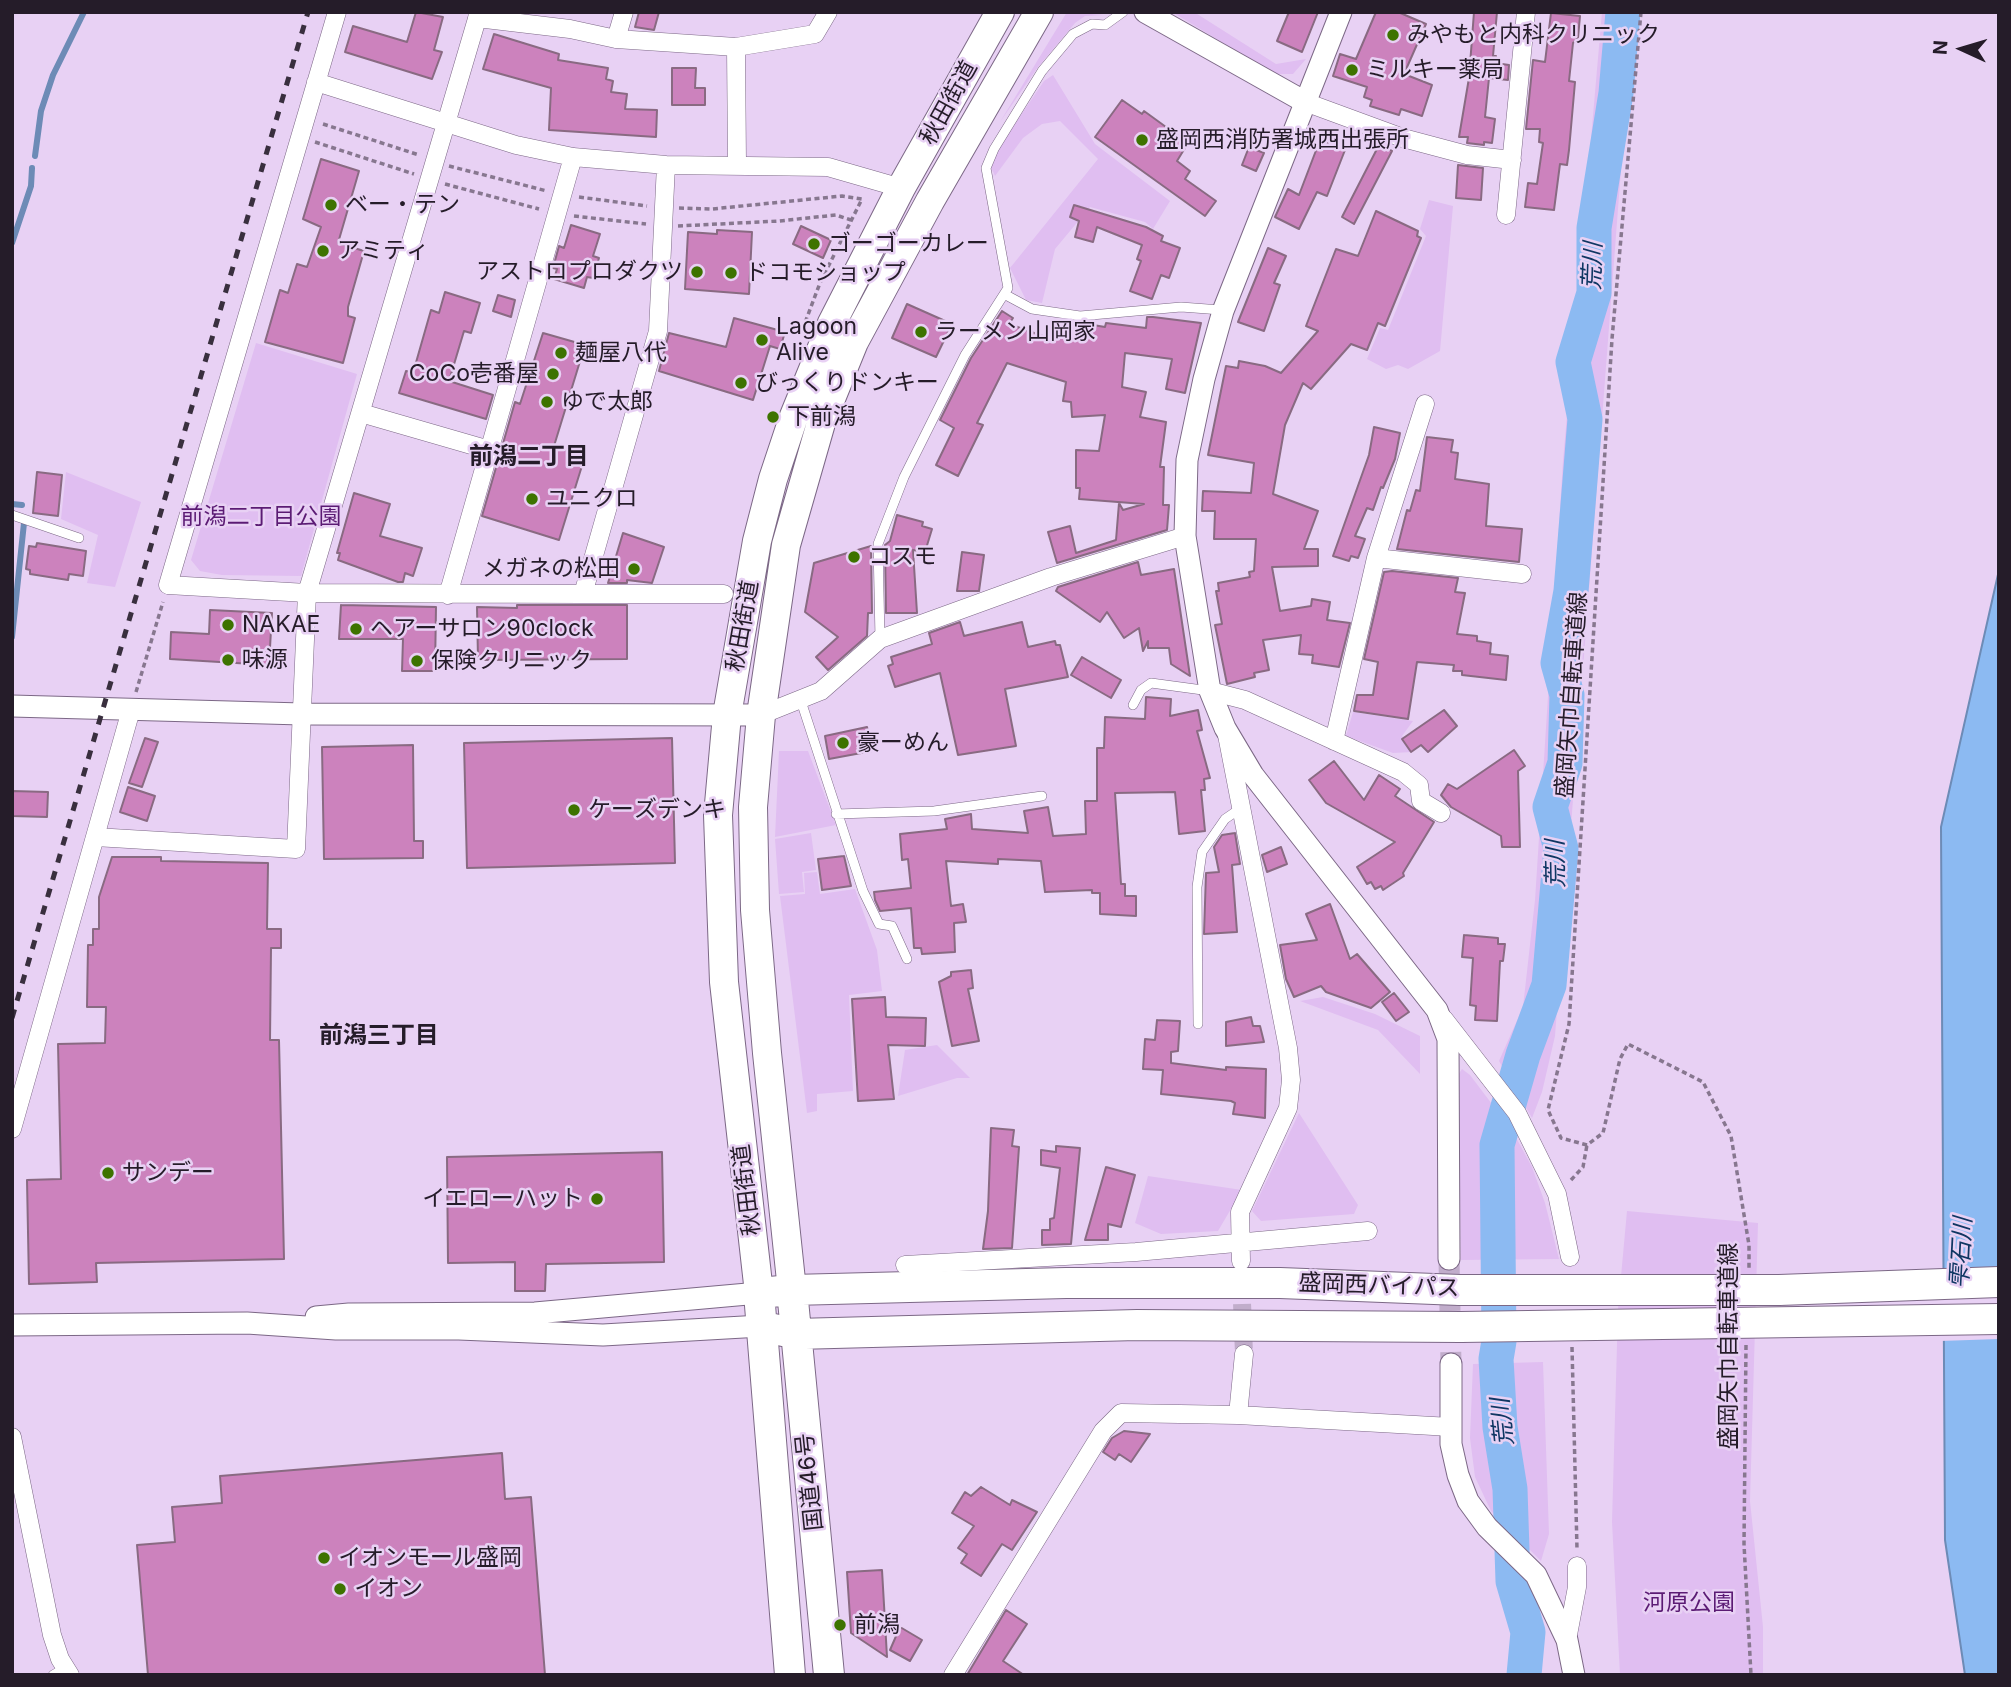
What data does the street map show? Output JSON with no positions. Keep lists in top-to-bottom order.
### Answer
{
  "streets": {
    "highway": ["盛岡西バイパス", "国道46号"],
    "main road": ["秋田街道"],
    "path": ["盛岡矢巾自転車道線"]
  },
  "crossings": [
    ["秋田街道", "盛岡西バイパス"],
    ["秋田街道", "国道46号"],
    ["盛岡西バイパス", "国道46号"]
  ],
  "districts": ["前潟二丁目", "前潟三丁目"],
  "water": ["荒川", "雫石川"],
  "parks": ["前潟二丁目公園", "河原公園"],
  "places": [
    "みやもと内科クリニック",
    "ミルキー薬局",
    "盛岡西消防署城西出張所",
    "ベー・テン",
    "ゴーゴーカレー",
    "アミティ",
    "アストロプロダクツ",
    "ドコモショップ",
    "ラーメン山岡家",
    "Lagoon Alive",
    "麺屋八代",
    "CoCo壱番屋",
    "びっくりドンキー",
    "ゆで太郎",
    "下前潟",
    "ユニクロ",
    "コスモ",
    "メガネの松田",
    "NAKAE",
    "ヘアーサロン90clock",
    "味源",
    "保険クリニック",
    "豪ーめん",
    "ケーズデンキ",
    "サンデー",
    "イエローハット",
    "イオンモール盛岡",
    "イオン",
    "前潟"
  ],
  "north": "left"
}
